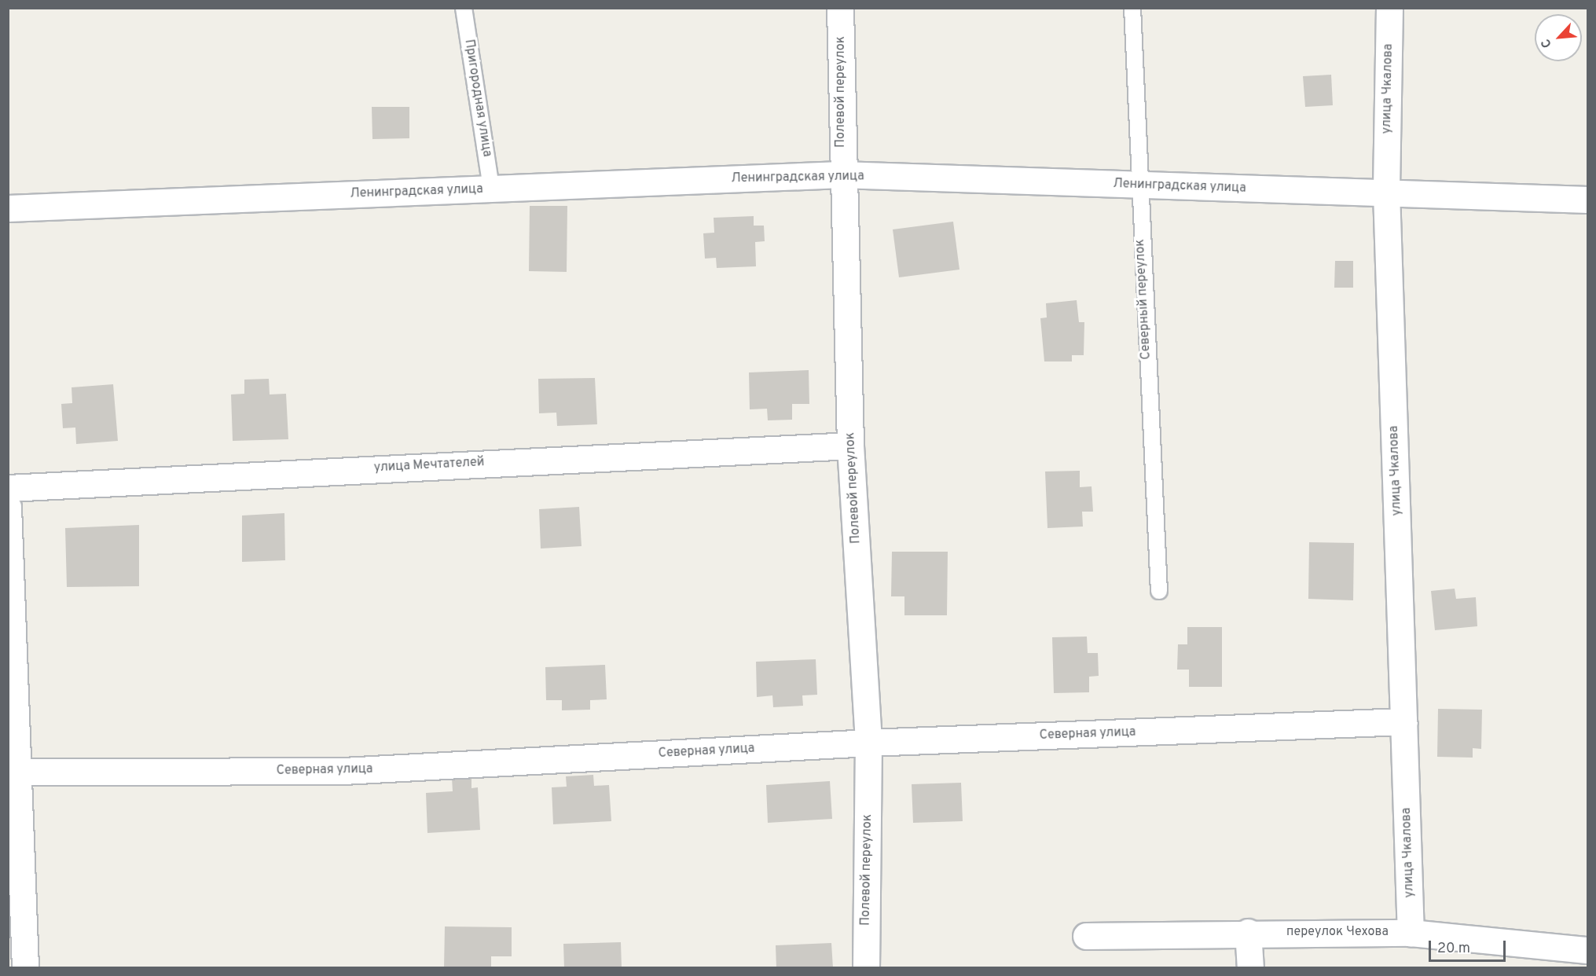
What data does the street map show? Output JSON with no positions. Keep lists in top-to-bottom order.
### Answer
{
  "streets": {
    "street": [
      "улица Чкалова",
      "Полевой переулок",
      "Ленинградская улица",
      "улица Мечтателей",
      "Северная улица",
      "переулок Чехова"
    ],
    "lane": ["Пригородная улица", "Северный переулок"]
  },
  "crossings": [
    ["улица Чкалова", "Ленинградская улица"],
    ["улица Чкалова", "Северная улица"],
    ["улица Чкалова", "переулок Чехова"],
    ["Полевой переулок", "Ленинградская улица"],
    ["Полевой переулок", "улица Мечтателей"],
    ["Полевой переулок", "Северная улица"],
    ["Пригородная улица", "Ленинградская улица"],
    ["Ленинградская улица", "Северный переулок"]
  ],
  "scale_bar": "20 m",
  "north": "bottom left"
}
